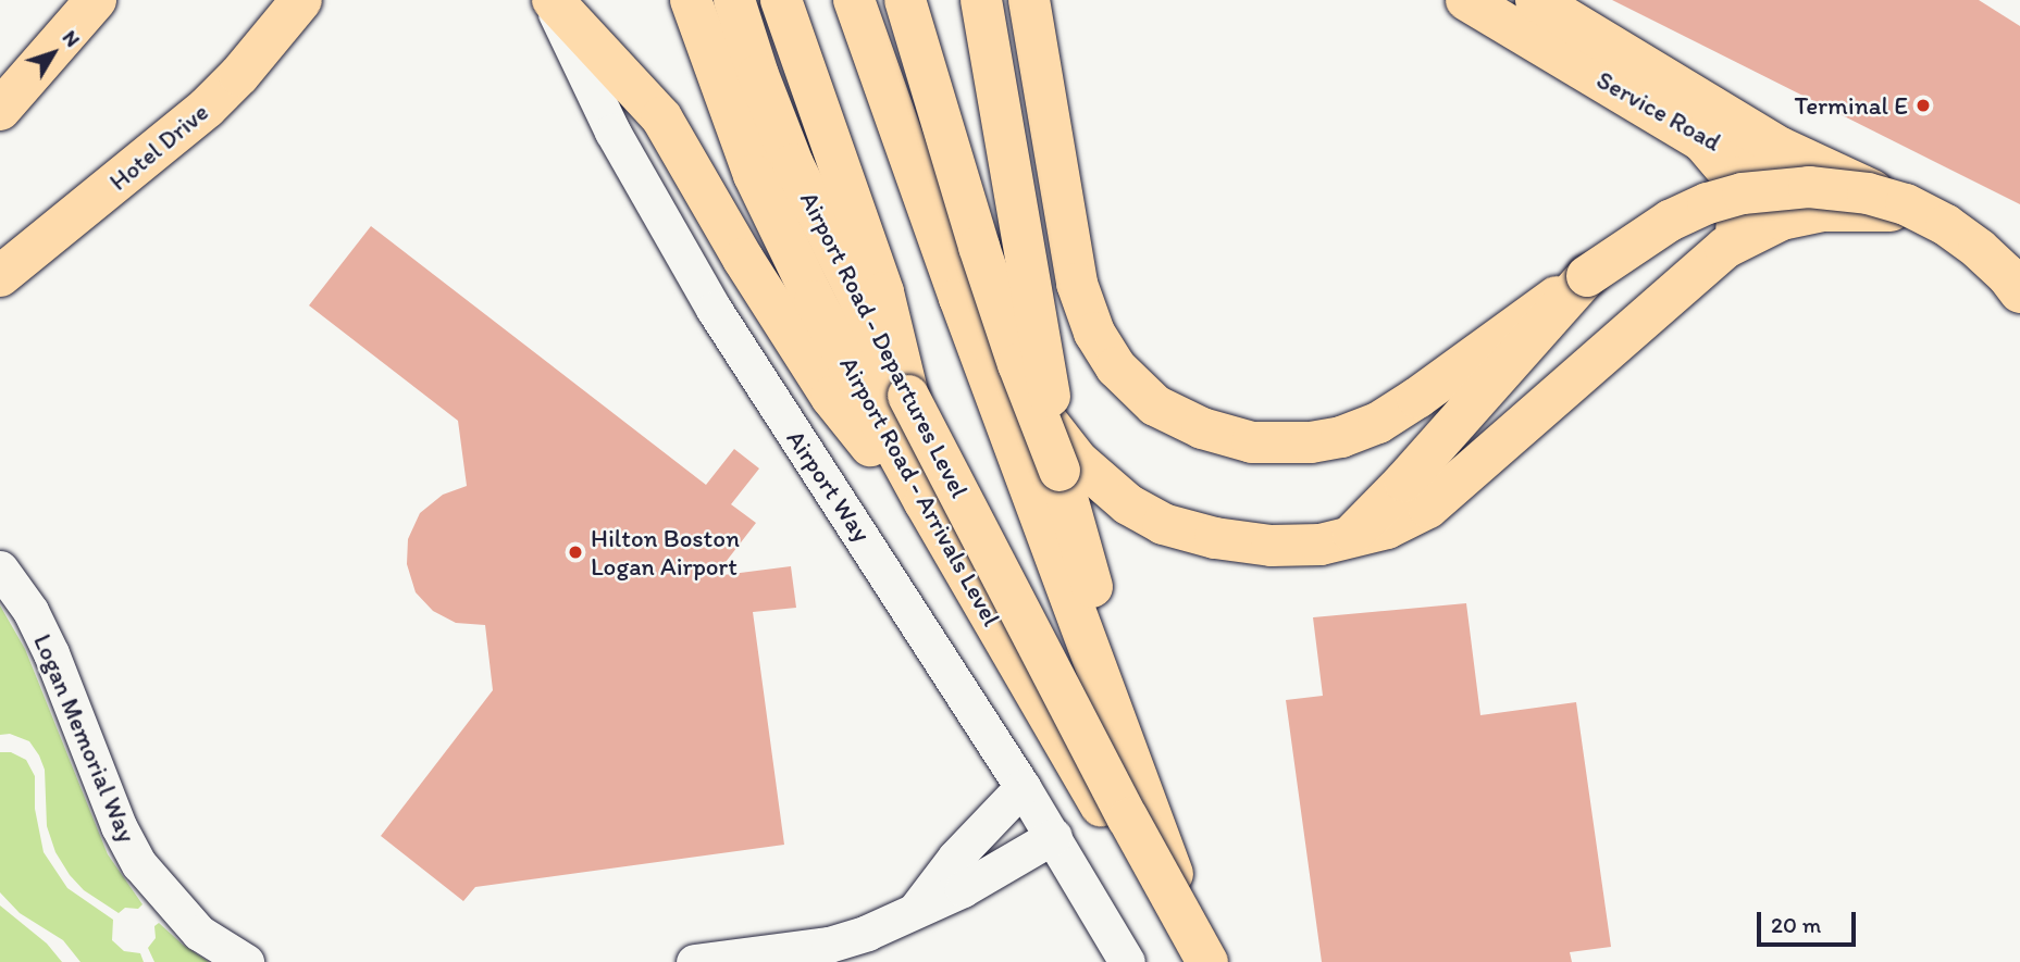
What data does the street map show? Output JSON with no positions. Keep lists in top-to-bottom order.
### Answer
{
  "streets": {
    "main road": [
      "Service Road",
      "Hotel Drive",
      "Airport Road - Departures Level",
      "Airport Road - Arrivals Level"
    ],
    "street": ["Airport Way", "Logan Memorial Way"]
  },
  "places": ["Terminal E", "Hilton Boston Logan Airport"],
  "scale_bar": "20 m",
  "north": "top right"
}
